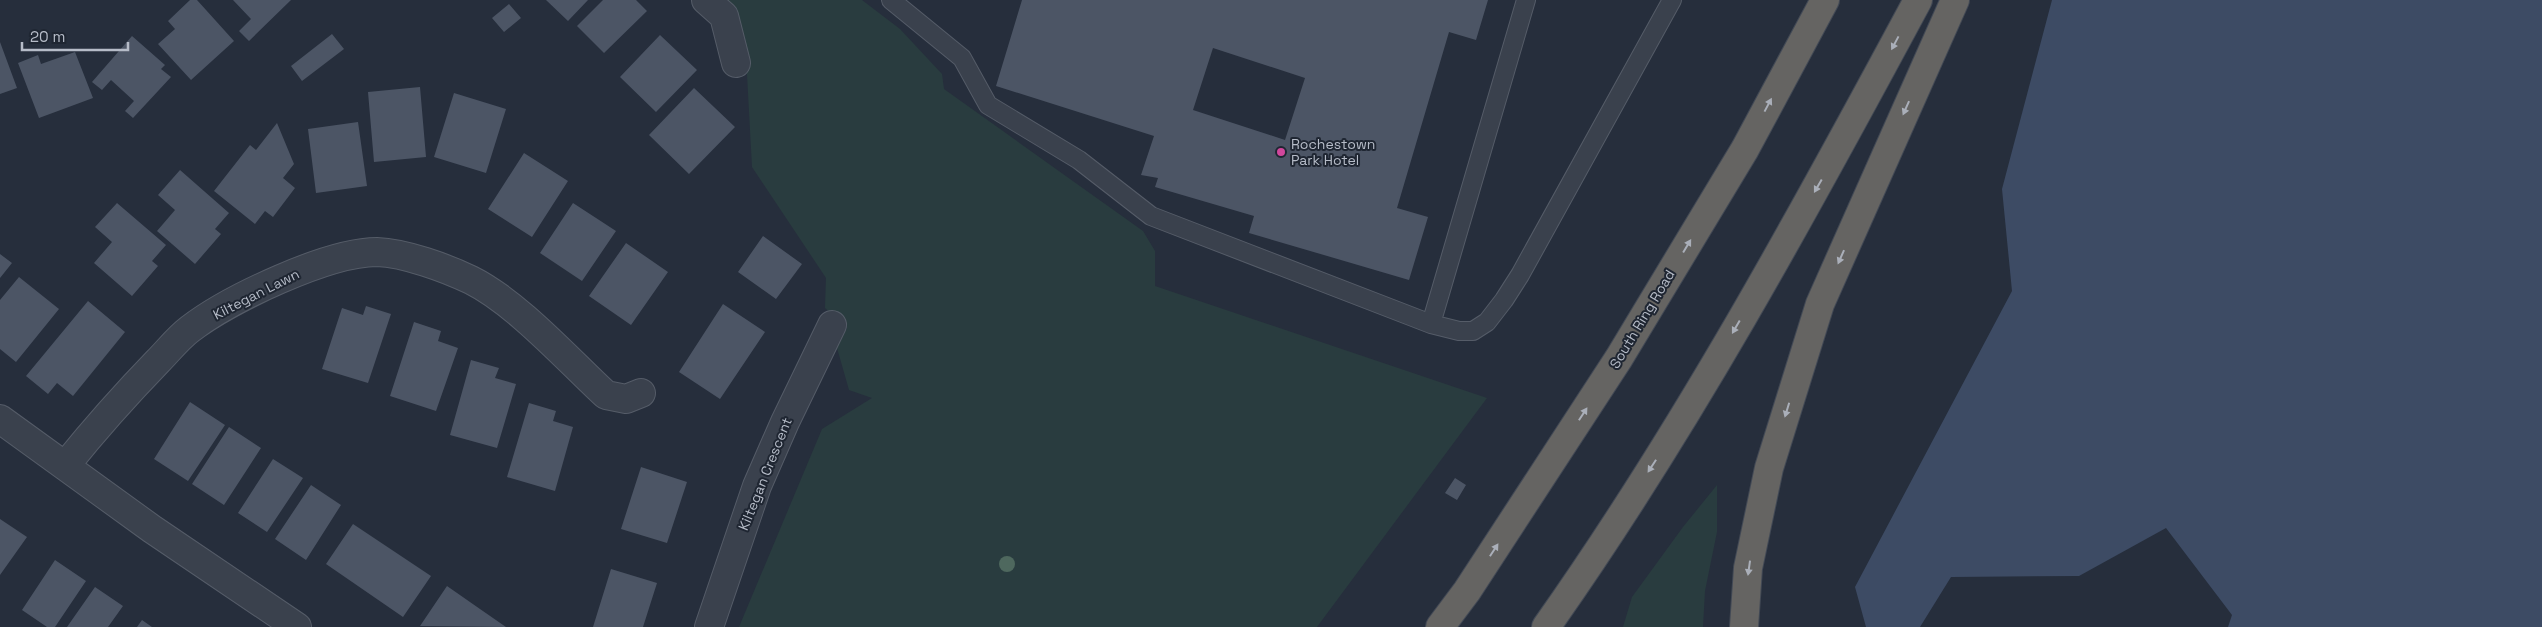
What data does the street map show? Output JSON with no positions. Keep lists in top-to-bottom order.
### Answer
{
  "streets": {
    "highway": ["South Ring Road"],
    "street": ["Kiltegan Lawn", "Kiltegan Crescent"]
  },
  "places": ["Rochestown Park Hotel"],
  "scale_bar": "20 m"
}
